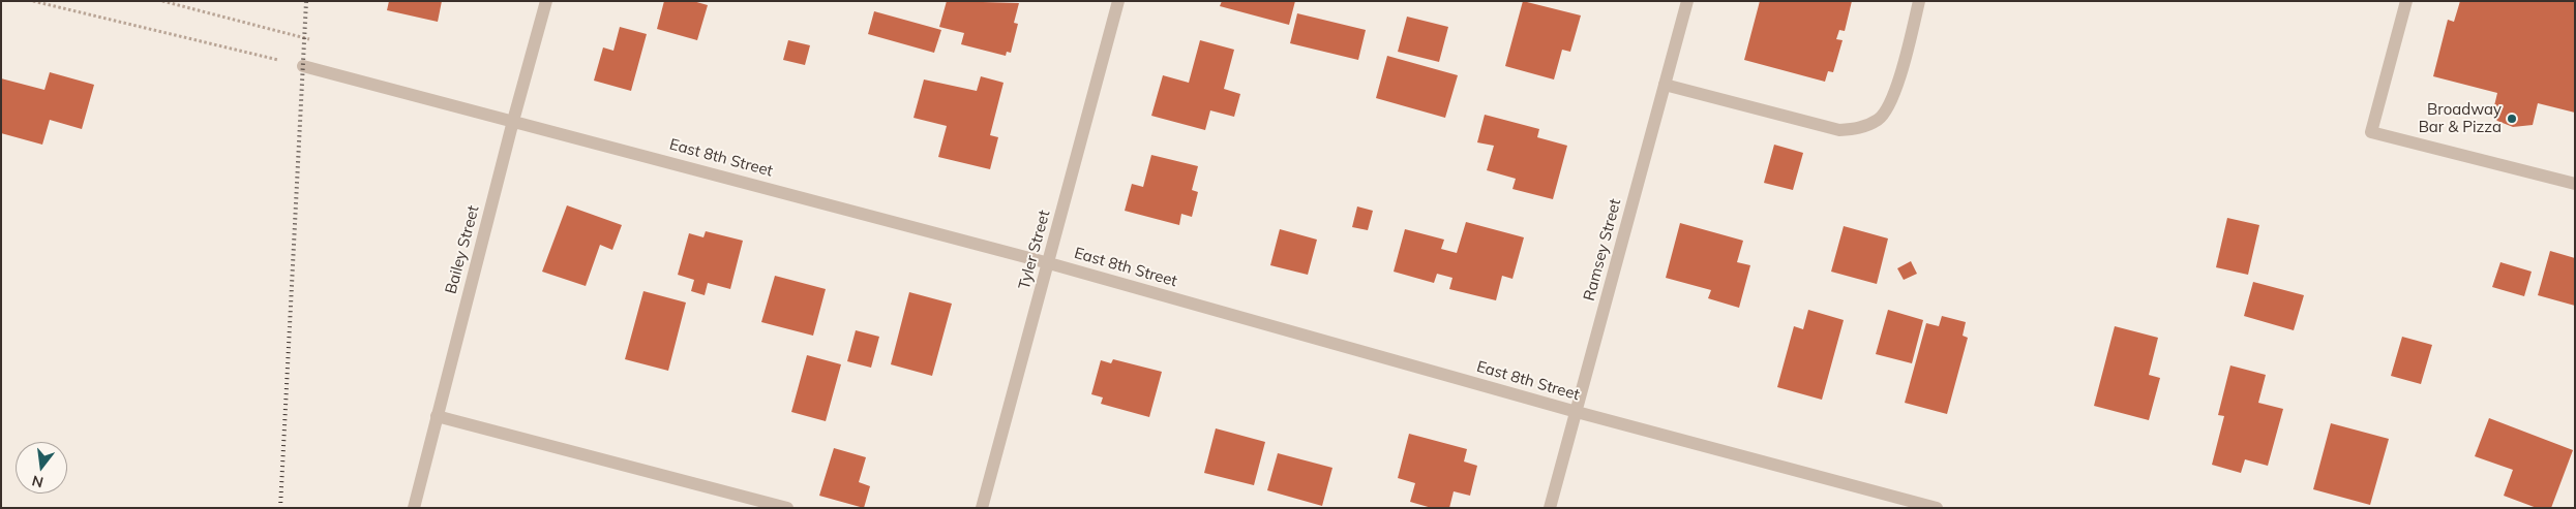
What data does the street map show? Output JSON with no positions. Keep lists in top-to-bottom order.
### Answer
{
  "streets": {
    "street": [
      "East 8th Street",
      "Bailey Street",
      "Tyler Street",
      "Ramsey Street"
    ]
  },
  "crossings": [
    ["East 8th Street", "Bailey Street"],
    ["East 8th Street", "Tyler Street"],
    ["East 8th Street", "Ramsey Street"]
  ],
  "places": ["Broadway Bar & Pizza"],
  "north": "bottom"
}
